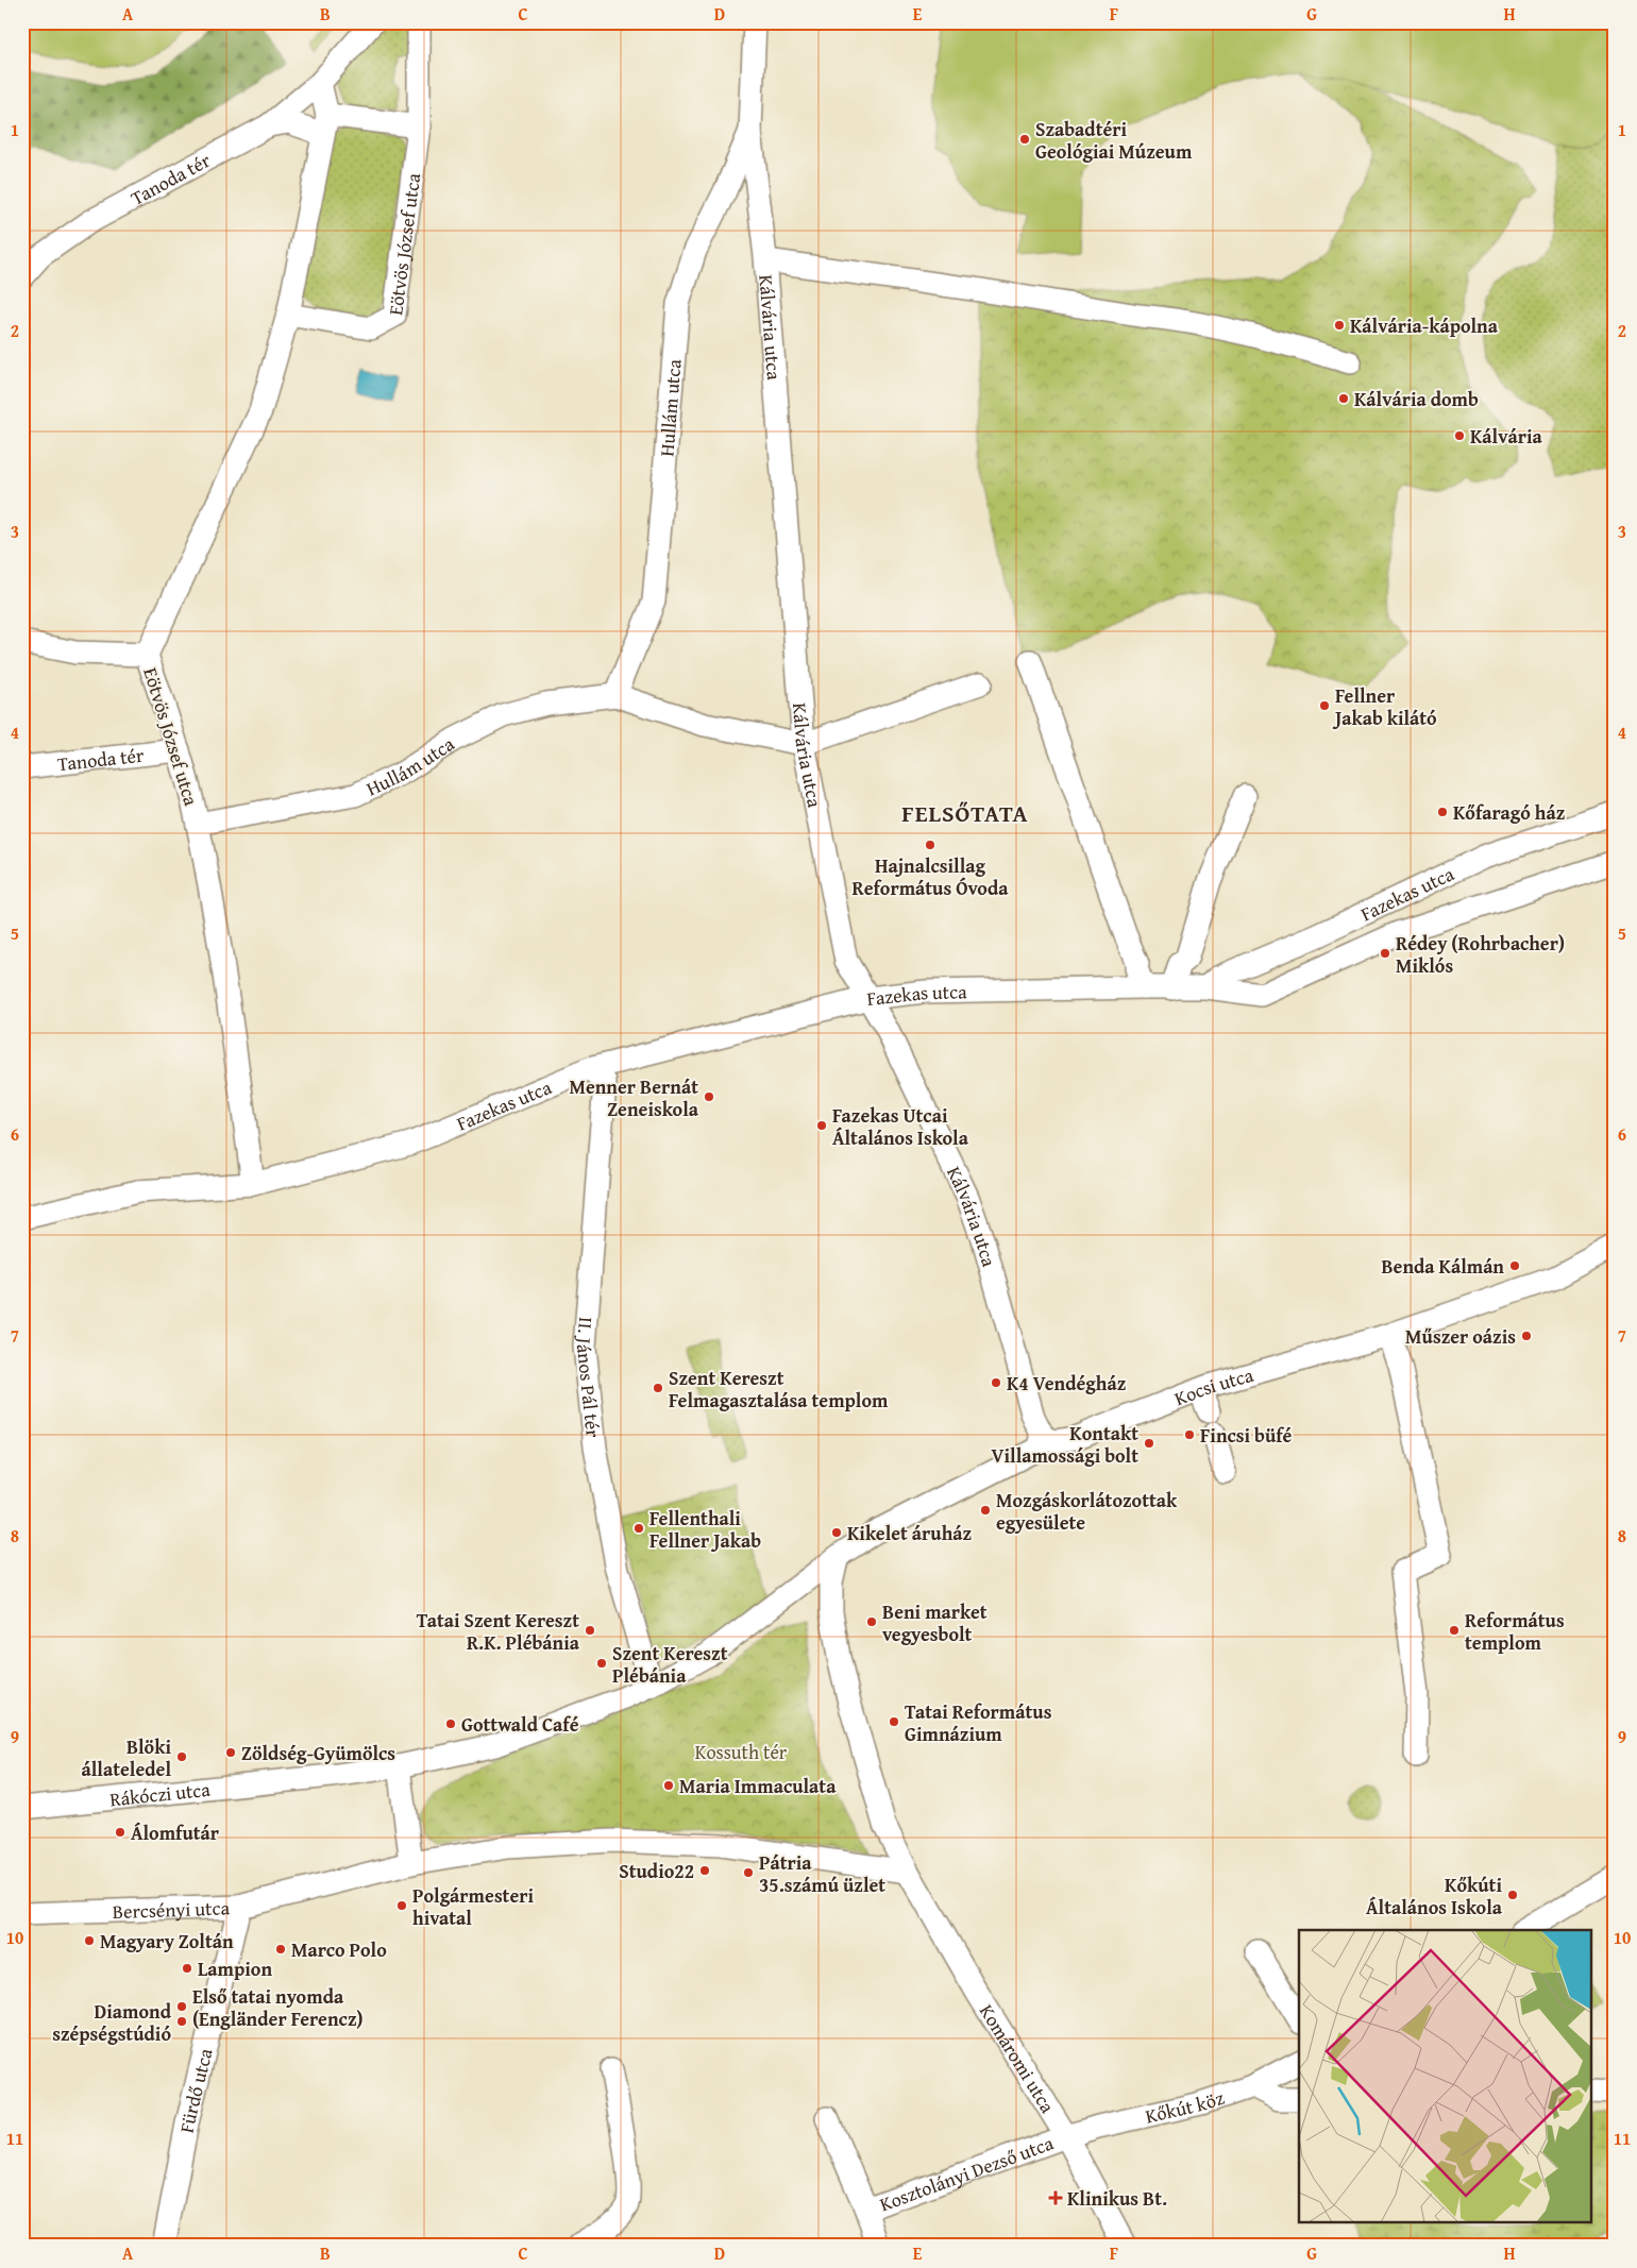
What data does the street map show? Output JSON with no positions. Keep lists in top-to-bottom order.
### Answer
{
  "streets": {
    "street": [
      "Tanoda tér",
      "Eötvös József utca",
      "Kálvária utca",
      "Hullám utca",
      "Fazekas utca",
      "II. János Pál tér",
      "Kocsi utca",
      "Rákóczi utca",
      "Bercsényi utca",
      "Komáromi utca",
      "Fürdő utca",
      "Kőkút köz",
      "Kosztolányi Dezső utca"
    ]
  },
  "crossings": [
    ["Tanoda tér", "Eötvös József utca"],
    ["Eötvös József utca", "Hullám utca"],
    ["Eötvös József utca", "Fazekas utca"],
    ["Kálvária utca", "Hullám utca"],
    ["Kálvária utca", "Fazekas utca"],
    ["Kálvária utca", "Kocsi utca"],
    ["Fazekas utca", "II. János Pál tér"],
    ["Bercsényi utca", "Fürdő utca"],
    ["Komáromi utca", "Kőkút köz"],
    ["Komáromi utca", "Kosztolányi Dezső utca"],
    ["Kőkút köz", "Kosztolányi Dezső utca"]
  ],
  "districts": ["FELSŐTATA"],
  "parks": ["Kossuth tér"],
  "places": {
    "other": [
      "Szabadtéri Geológiai Múzeum",
      "Kálvária-kápolna",
      "Kálvária domb",
      "Kálvária",
      "Fellner Jakab kilátó",
      "Kőfaragó ház",
      "Hajnalcsillag Református Óvoda",
      "Rédey (Rohrbacher) Miklós",
      "Menner Bernát Zeneiskola",
      "Fazekas Utcai Általános Iskola",
      "Benda Kálmán",
      "Műszer oázis",
      "K4 Vendégház",
      "Szent Kereszt Felmagasztalása templom",
      "Fincsi büfé",
      "Kontakt Villamossági bolt",
      "Mozgáskorlátozottak egyesülete",
      "Fellenthali Fellner Jakab",
      "Kikelet áruház",
      "Beni market vegyesbolt",
      "Tatai Szent Kereszt R.K. Plébánia",
      "Református templom",
      "Szent Kereszt Plébánia",
      "Tatai Református Gimnázium",
      "Gottwald Café",
      "Zöldség-Gyümölcs",
      "Blöki állateledel",
      "Maria Immaculata",
      "Álomfutár",
      "Studio22",
      "Pátria 35.számú üzlet",
      "Kőkúti Általános Iskola",
      "Polgármesteri hivatal",
      "Magyary Zoltán",
      "Marco Polo",
      "Lampion",
      "Első tatai nyomda (Engländer Ferencz)",
      "Diamond szépségstúdió"
    ],
    "health": ["Klinikus Bt."]
  },
  "grid": {
    "columns": [
      "A",
      "B",
      "C",
      "D",
      "E",
      "F",
      "G",
      "H"
    ],
    "rows": [
      "1",
      "2",
      "3",
      "4",
      "5",
      "6",
      "7",
      "8",
      "9",
      "10",
      "11"
    ]
  }
}
